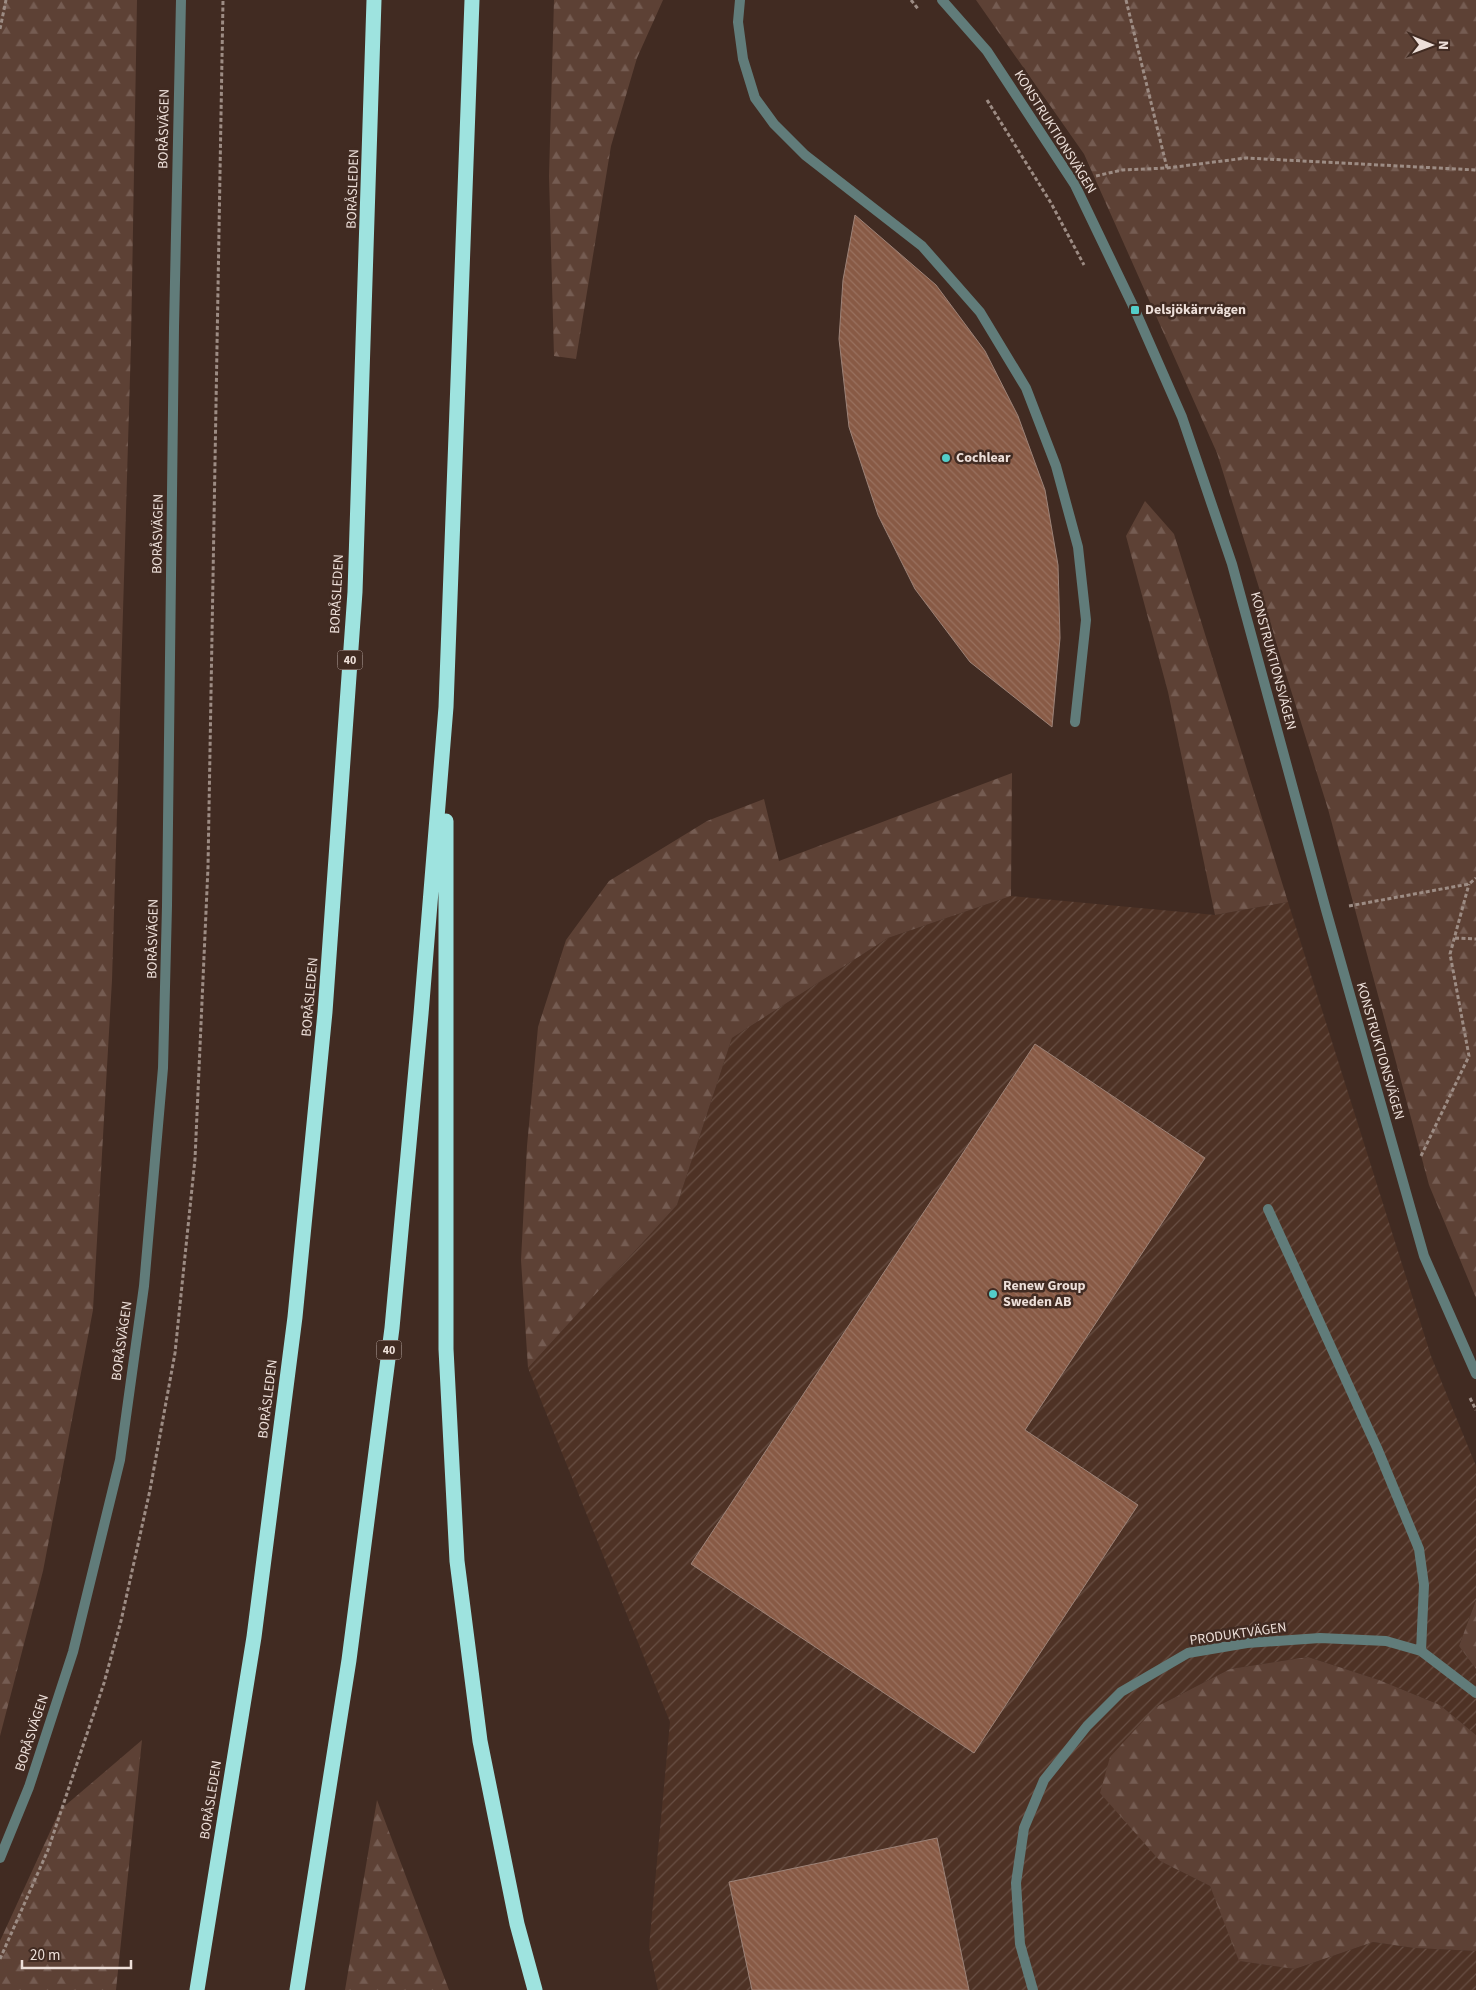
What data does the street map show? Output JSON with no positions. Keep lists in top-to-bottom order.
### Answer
{
  "streets": {
    "highway": ["BORÅSLEDEN", "40"],
    "street": ["BORÅSVÄGEN", "KONSTRUKTIONSVÄGEN", "PRODUKTVÄGEN"]
  },
  "places": {
    "transit": ["Delsjökärrvägen"],
    "other": ["Cochlear", "Renew Group Sweden AB"]
  },
  "scale_bar": "20 m",
  "north": "right"
}
